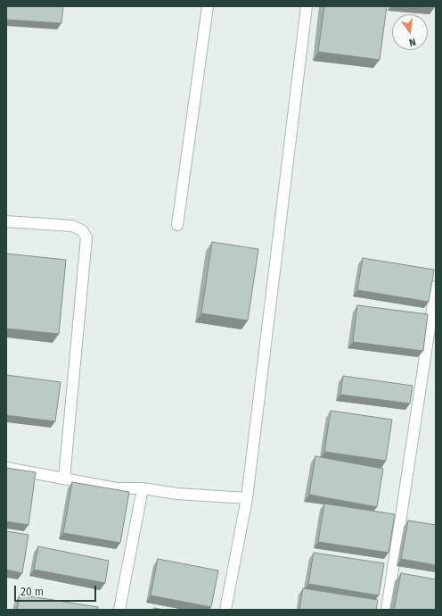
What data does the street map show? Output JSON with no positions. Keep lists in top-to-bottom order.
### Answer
{
  "scale_bar": "20 m",
  "north": "bottom"
}
